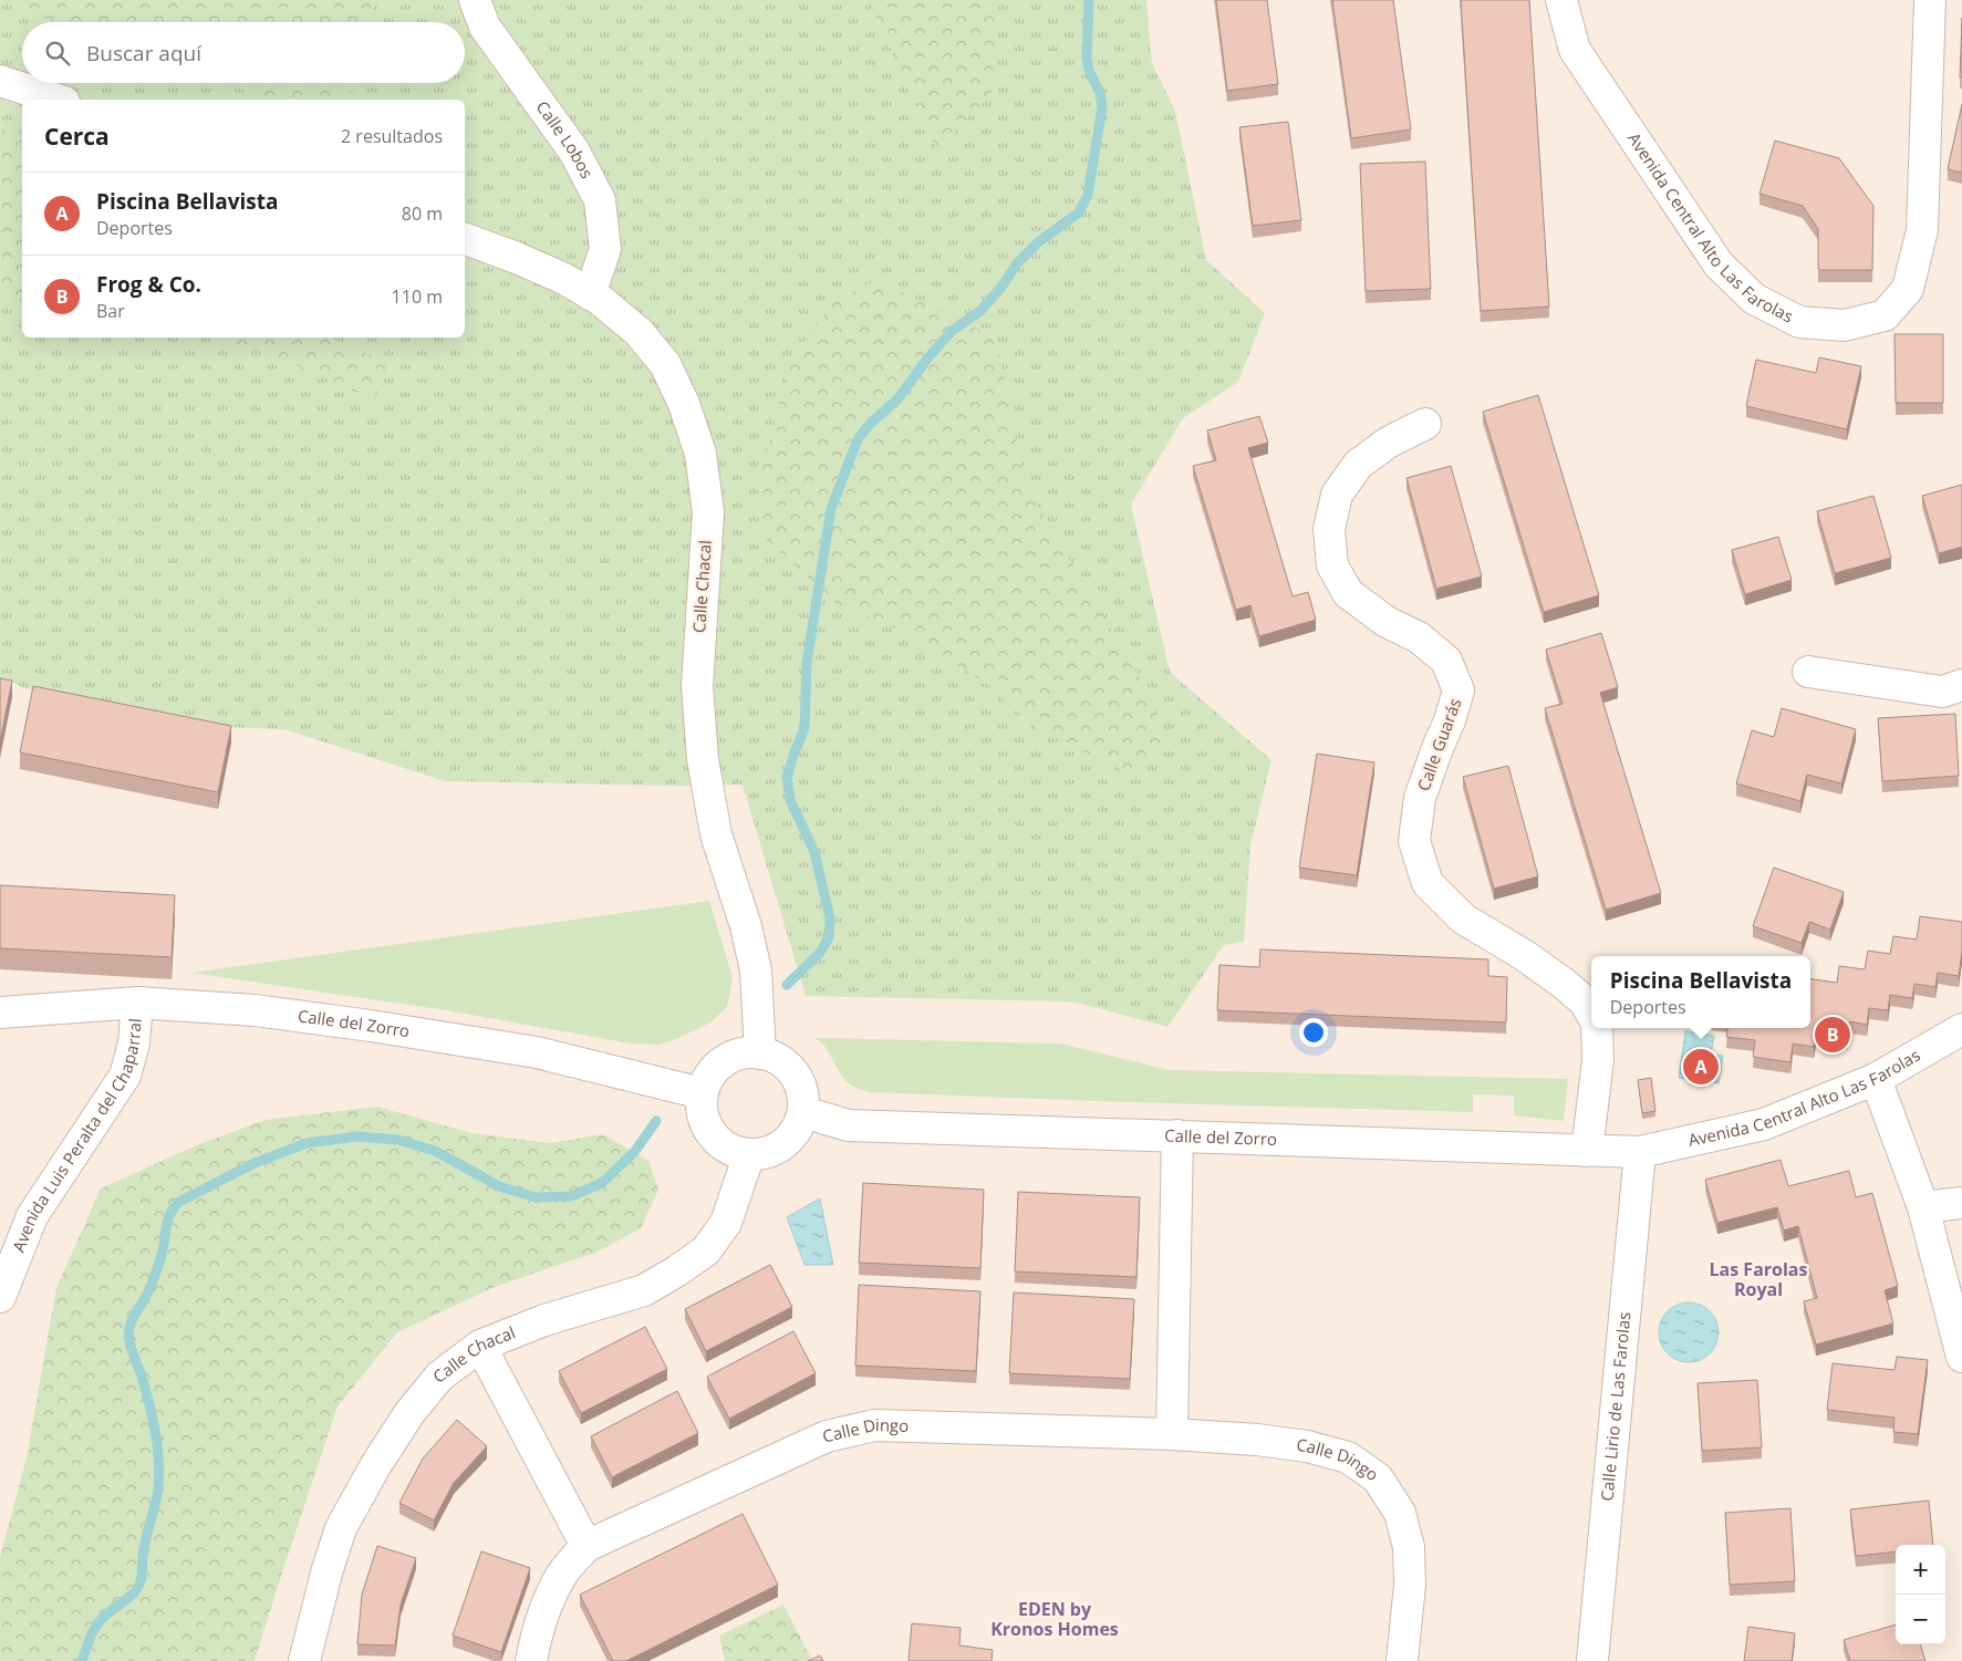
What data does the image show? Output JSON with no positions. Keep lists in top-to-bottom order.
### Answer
{
  "streets": {
    "street": [
      "Calle Lobos",
      "Avenida Central Alto Las Farolas",
      "Calle Chacal",
      "Calle Guarás",
      "Calle del Zorro",
      "Avenida Luis Peralta del Chaparral",
      "Calle Lirio de Las Farolas",
      "Calle Dingo"
    ]
  },
  "crossings": [
    ["Calle Lobos", "Calle Chacal"],
    ["Avenida Central Alto Las Farolas", "Calle del Zorro"],
    ["Avenida Central Alto Las Farolas", "Calle Lirio de Las Farolas"],
    ["Calle Chacal", "Calle del Zorro"],
    ["Calle Guarás", "Calle del Zorro"],
    ["Calle del Zorro", "Avenida Luis Peralta del Chaparral"],
    ["Calle del Zorro", "Calle Lirio de Las Farolas"]
  ],
  "districts": ["Las Farolas Royal", "EDEN by Kronos Homes"],
  "page": {
    "search": "Buscar aquí",
    "heading": ["Cerca", "2 resultados"],
    "list": [
      {
        "mark": "A",
        "name": "Piscina Bellavista",
        "note": "Deportes",
        "value": "80 m"
      },
      {
        "mark": "B",
        "name": "Frog & Co.",
        "note": "Bar",
        "value": "110 m"
      }
    ],
    "popup": ["Piscina Bellavista", "Deportes"],
    "pins": ["B", "A"],
    "map_buttons": ["+", "−"]
  }
}
